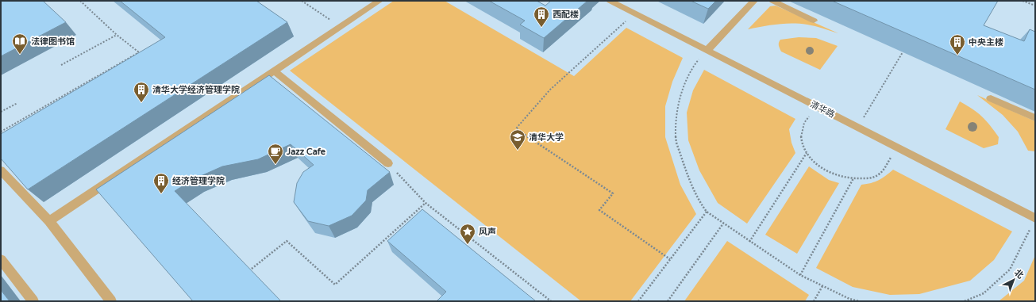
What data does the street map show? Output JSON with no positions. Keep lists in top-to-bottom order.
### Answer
{
  "streets": {
    "street": ["清华路"]
  },
  "places": {
    "building": [
      "西配楼",
      "中央主楼",
      "清华大学经济管理学院",
      "经济管理学院"
    ],
    "library": ["法律图书馆"],
    "school or university": ["清华大学"],
    "cafe": ["Jazz Cafe"],
    "place": ["风声"]
  },
  "north": "top right"
}
